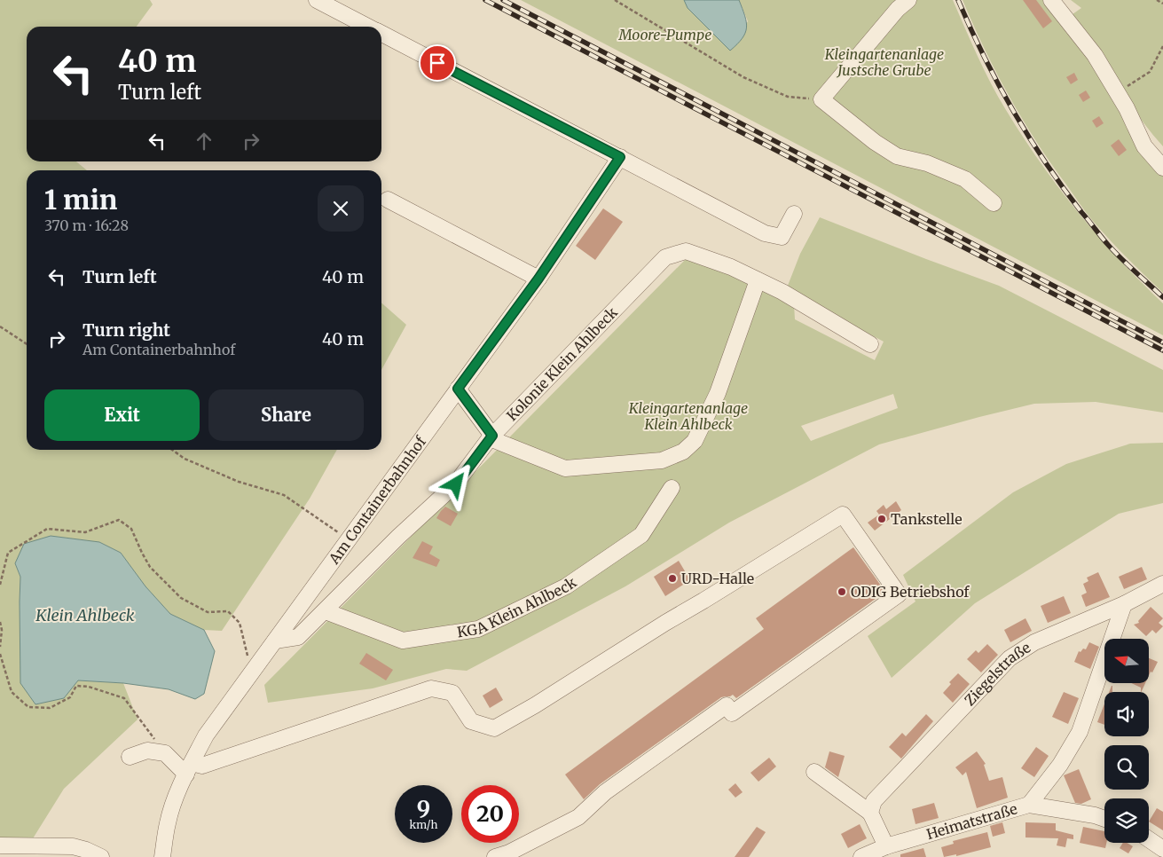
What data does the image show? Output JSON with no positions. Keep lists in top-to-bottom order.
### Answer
{
  "streets": {
    "street": [
      "Kolonie Klein Ahlbeck",
      "Am Containerbahnhof",
      "KGA Klein Ahlbeck",
      "Ziegelstraße",
      "Heimatstraße"
    ]
  },
  "crossings": [
    ["Kolonie Klein Ahlbeck", "Am Containerbahnhof"],
    ["Kolonie Klein Ahlbeck", "KGA Klein Ahlbeck"]
  ],
  "water": ["Klein Ahlbeck"],
  "parks": ["Moore-Pumpe", "Kleingartenanlage Justsche Grube", "Kleingartenanlage Klein Ahlbeck"],
  "places": ["Tankstelle", "URD-Halle", "ODIG Betriebshof"],
  "north": "left",
  "page": {
    "turn": ["40 m", "Turn left"],
    "heading": ["1 min", "370 m · 16:28"],
    "list": [
      {
        "name": "Turn left",
        "value": "40 m"
      },
      {
        "name": "Turn right",
        "note": "Am Containerbahnhof",
        "value": "40 m"
      }
    ],
    "buttons": ["Exit", "Share"],
    "speed": "9 km/h",
    "limit": "20"
  }
}
